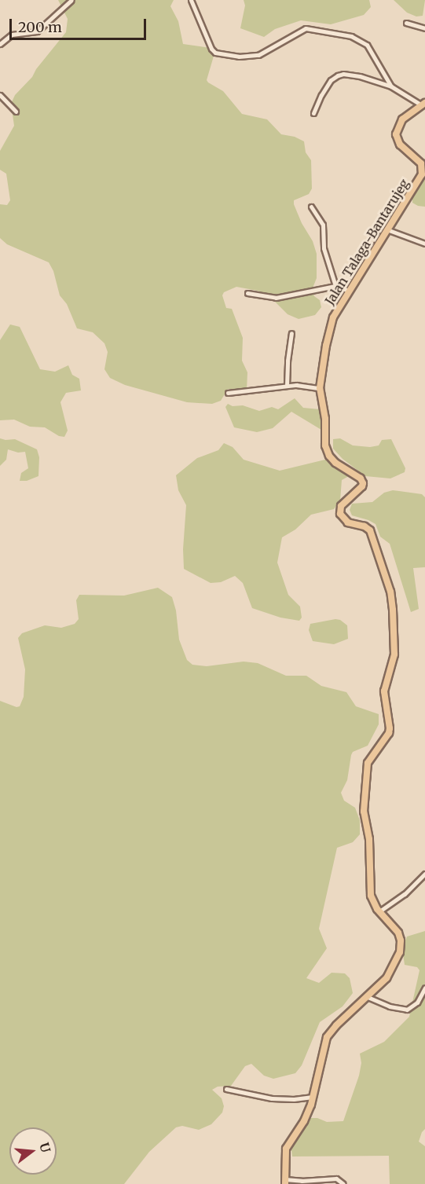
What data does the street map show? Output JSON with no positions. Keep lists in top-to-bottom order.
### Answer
{
  "streets": {
    "main road": ["Jalan Talaga-Bantarujeg"]
  },
  "scale_bar": "200 m",
  "north": "right"
}
